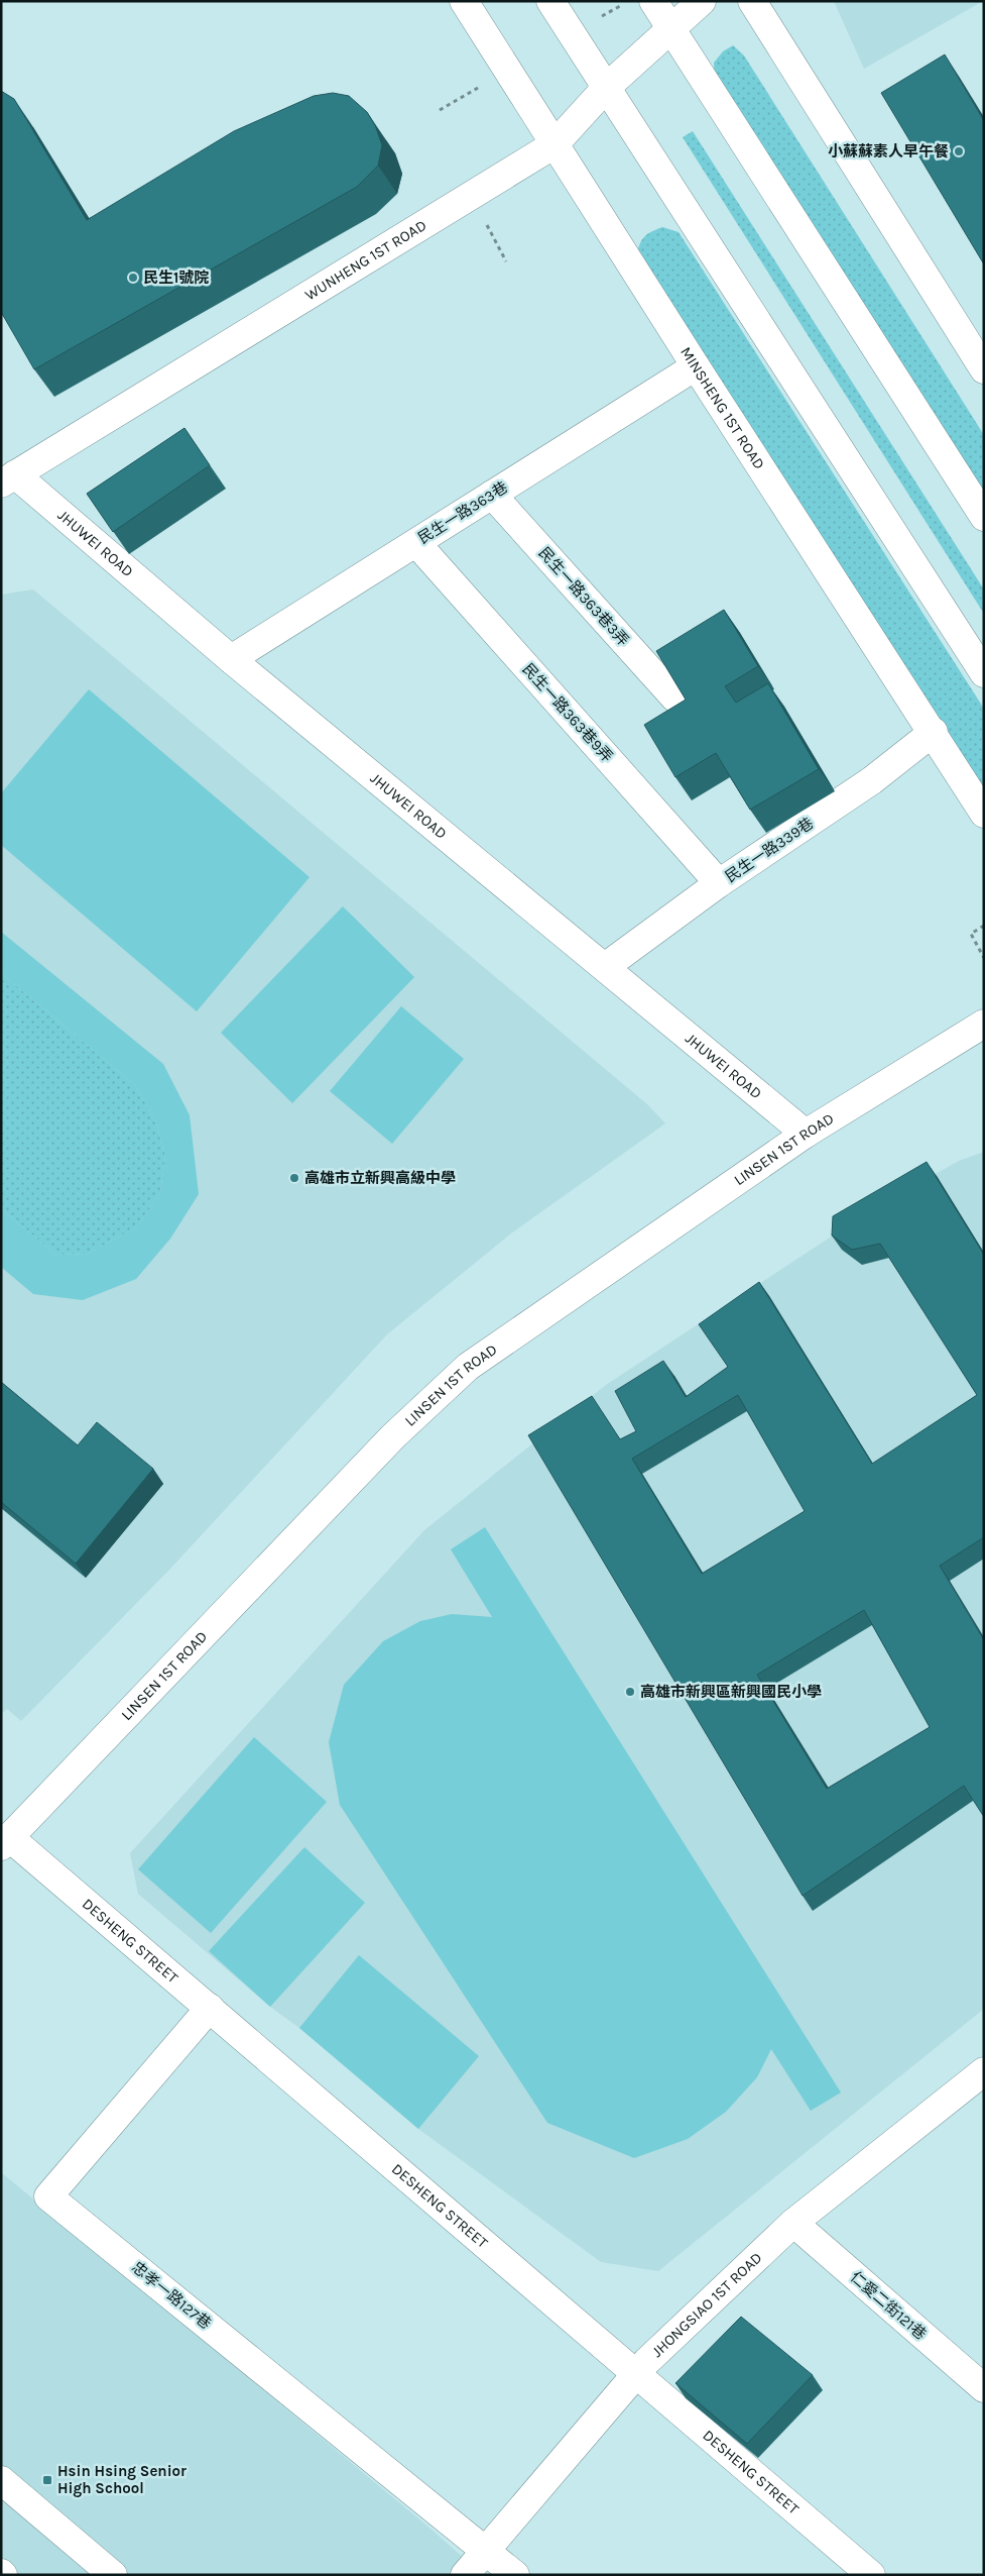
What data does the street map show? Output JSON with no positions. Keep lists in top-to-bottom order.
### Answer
{
  "streets": {
    "street": [
      "WUNHENG 1ST ROAD",
      "MINSHENG 1ST ROAD",
      "民生一路363巷",
      "JHUWEI ROAD",
      "民生一路363巷3弄",
      "民生一路363巷9弄",
      "民生一路339巷",
      "LINSEN 1ST ROAD",
      "DESHENG STREET",
      "忠孝一路127巷",
      "JHONGSIAO 1ST ROAD",
      "仁愛二街121巷"
    ]
  },
  "crossings": [
    ["WUNHENG 1ST ROAD", "MINSHENG 1ST ROAD"],
    ["WUNHENG 1ST ROAD", "JHUWEI ROAD"],
    ["MINSHENG 1ST ROAD", "民生一路363巷"],
    ["MINSHENG 1ST ROAD", "民生一路339巷"],
    ["民生一路363巷", "JHUWEI ROAD"],
    ["民生一路363巷", "民生一路363巷3弄"],
    ["民生一路363巷", "民生一路363巷9弄"],
    ["JHUWEI ROAD", "民生一路339巷"],
    ["JHUWEI ROAD", "LINSEN 1ST ROAD"],
    ["民生一路363巷9弄", "民生一路339巷"],
    ["LINSEN 1ST ROAD", "DESHENG STREET"],
    ["DESHENG STREET", "忠孝一路127巷"],
    ["DESHENG STREET", "JHONGSIAO 1ST ROAD"],
    ["忠孝一路127巷", "JHONGSIAO 1ST ROAD"],
    ["JHONGSIAO 1ST ROAD", "仁愛二街121巷"]
  ],
  "places": {
    "other": [
      "小蘇蘇素人早午餐",
      "民生1號院",
      "高雄市立新興高級中學",
      "高雄市新興區新興國民小學"
    ],
    "transit": ["Hsin Hsing Senior High School"]
  }
}
